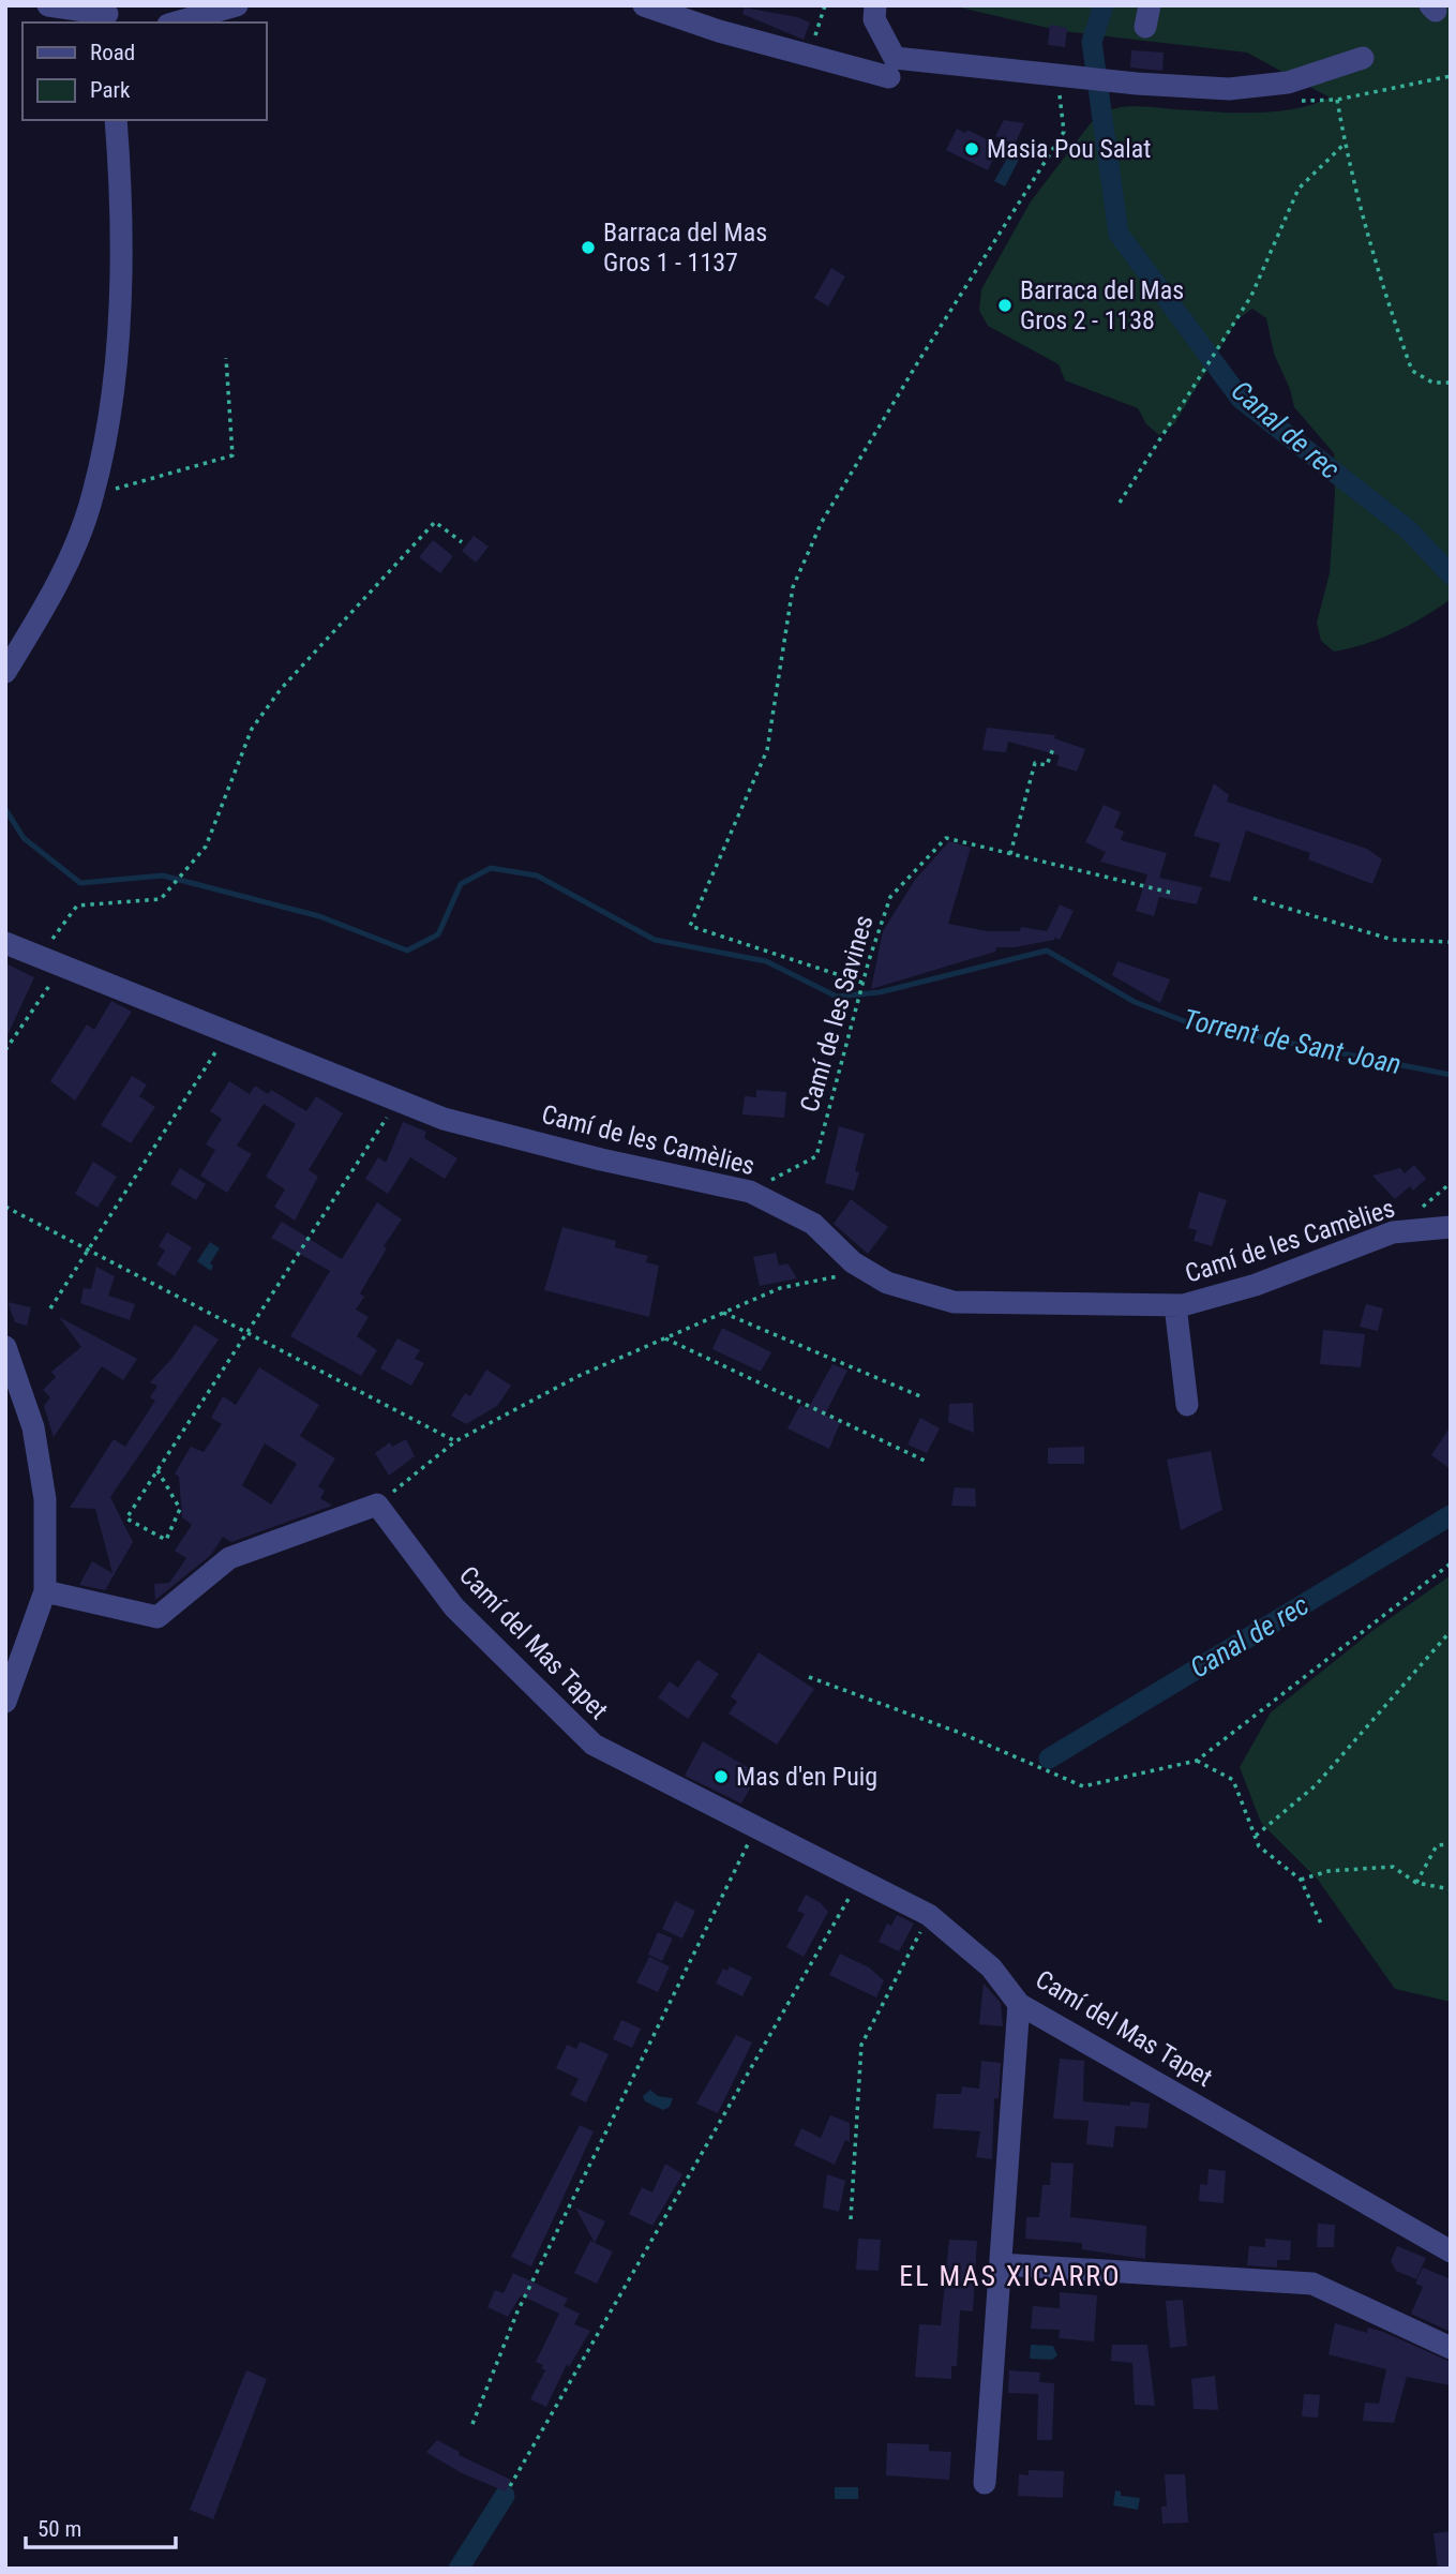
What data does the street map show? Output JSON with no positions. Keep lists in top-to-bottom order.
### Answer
{
  "streets": {
    "street": ["Camí de les Camèlies", "Camí del Mas Tapet"],
    "path": ["Camí de les Savines"]
  },
  "crossings": [
    ["Camí de les Savines", "Camí de les Camèlies"]
  ],
  "districts": ["EL MAS XICARRO"],
  "water": ["Canal de rec", "Torrent de Sant Joan"],
  "places": [
    "Masia Pou Salat",
    "Barraca del Mas Gros 1 - 1137",
    "Barraca del Mas Gros 2 - 1138",
    "Mas d'en Puig"
  ],
  "legend": ["Road", "Park"],
  "scale_bar": "50 m"
}
